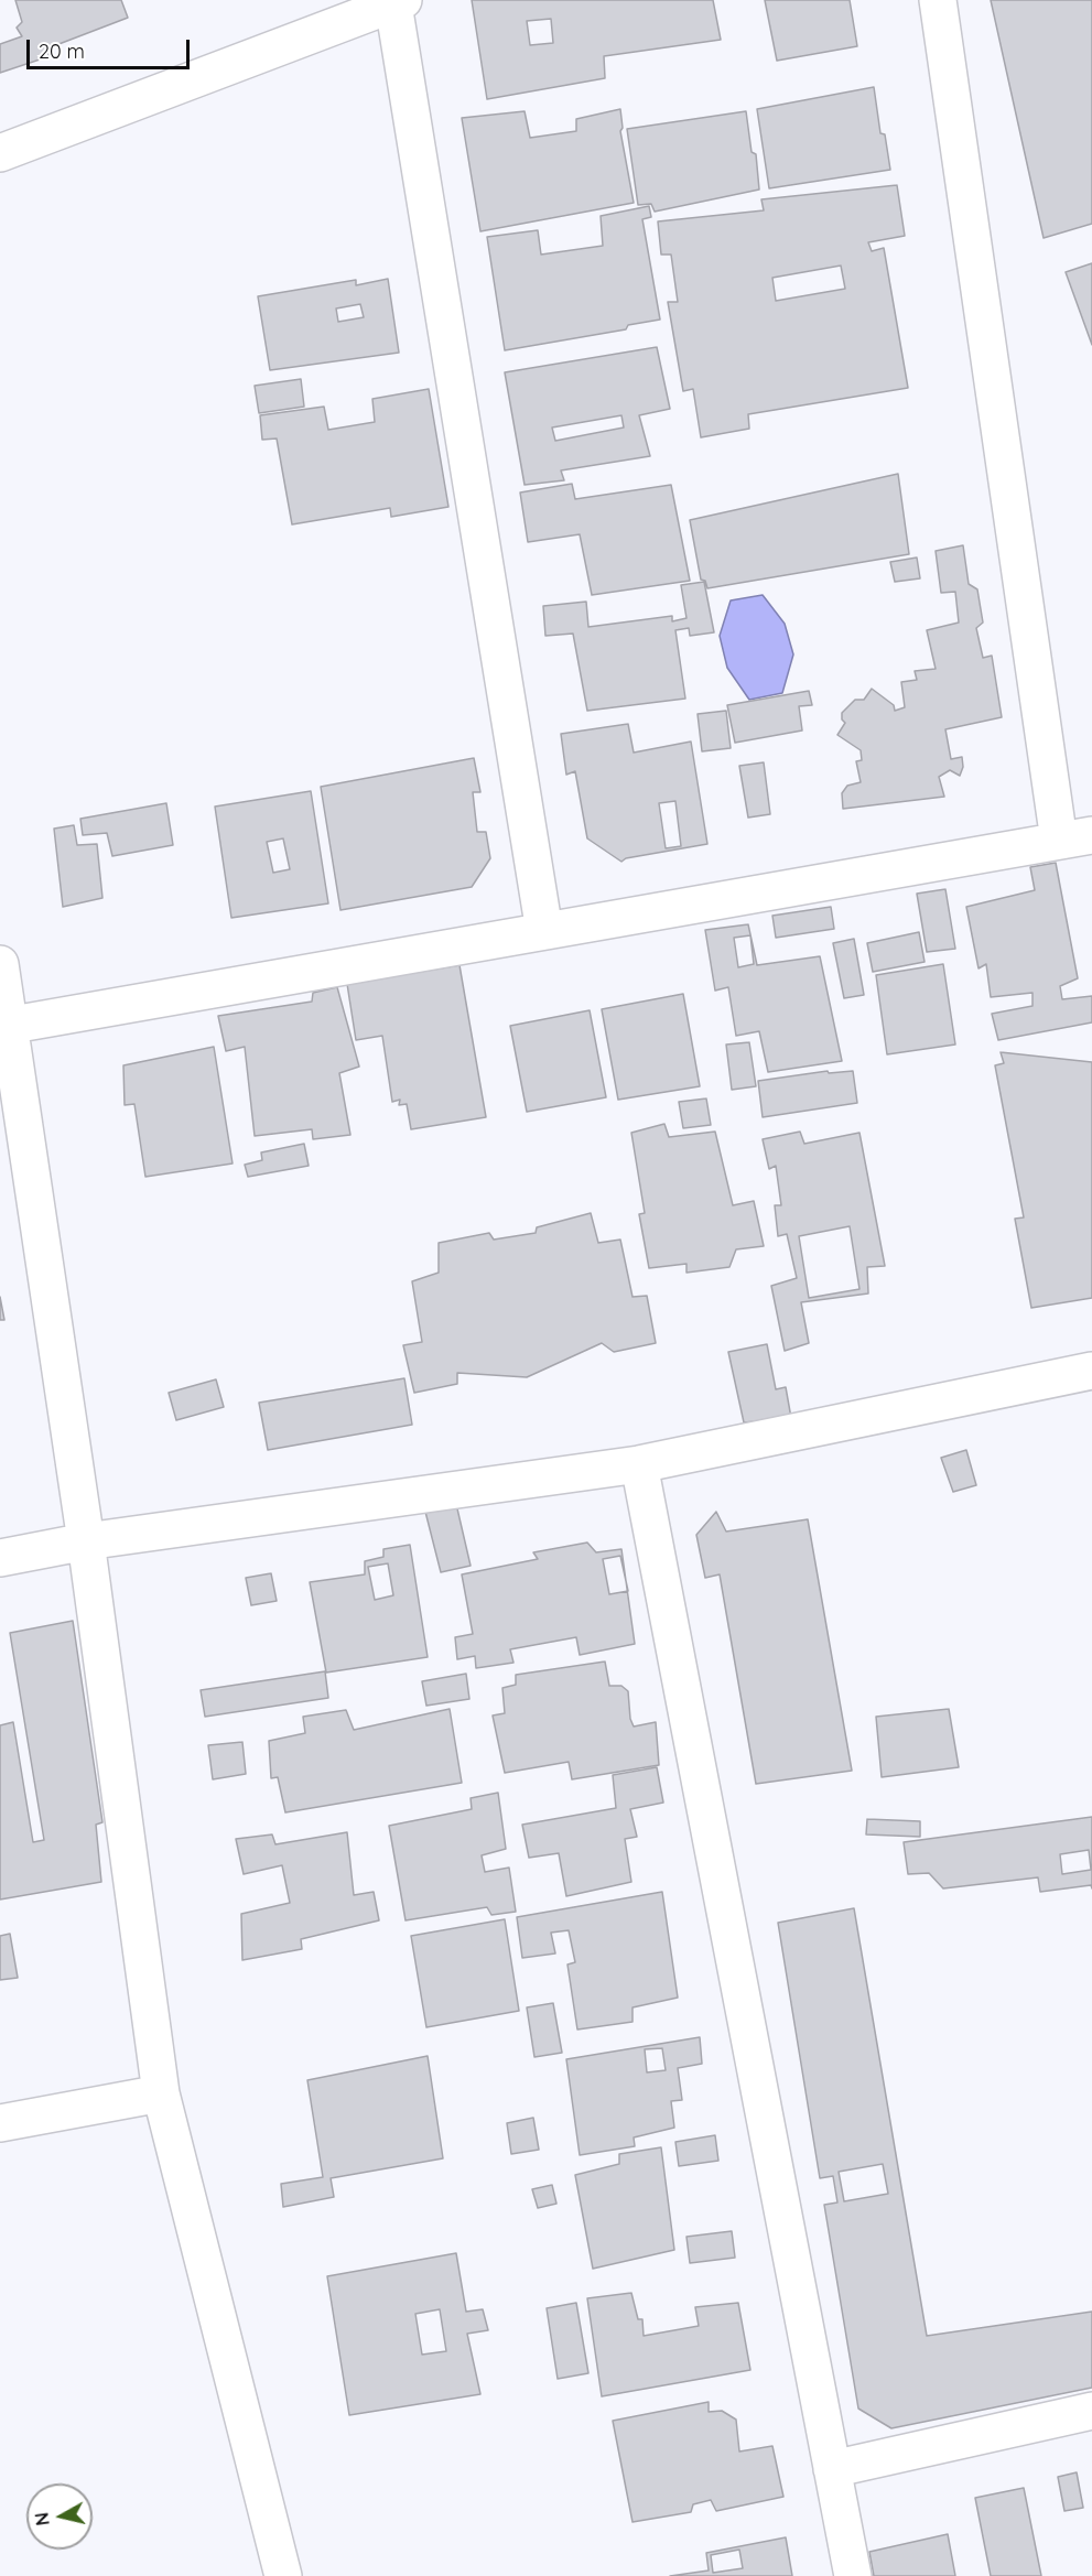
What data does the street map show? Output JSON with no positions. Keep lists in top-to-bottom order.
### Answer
{
  "scale_bar": "20 m",
  "north": "left"
}
